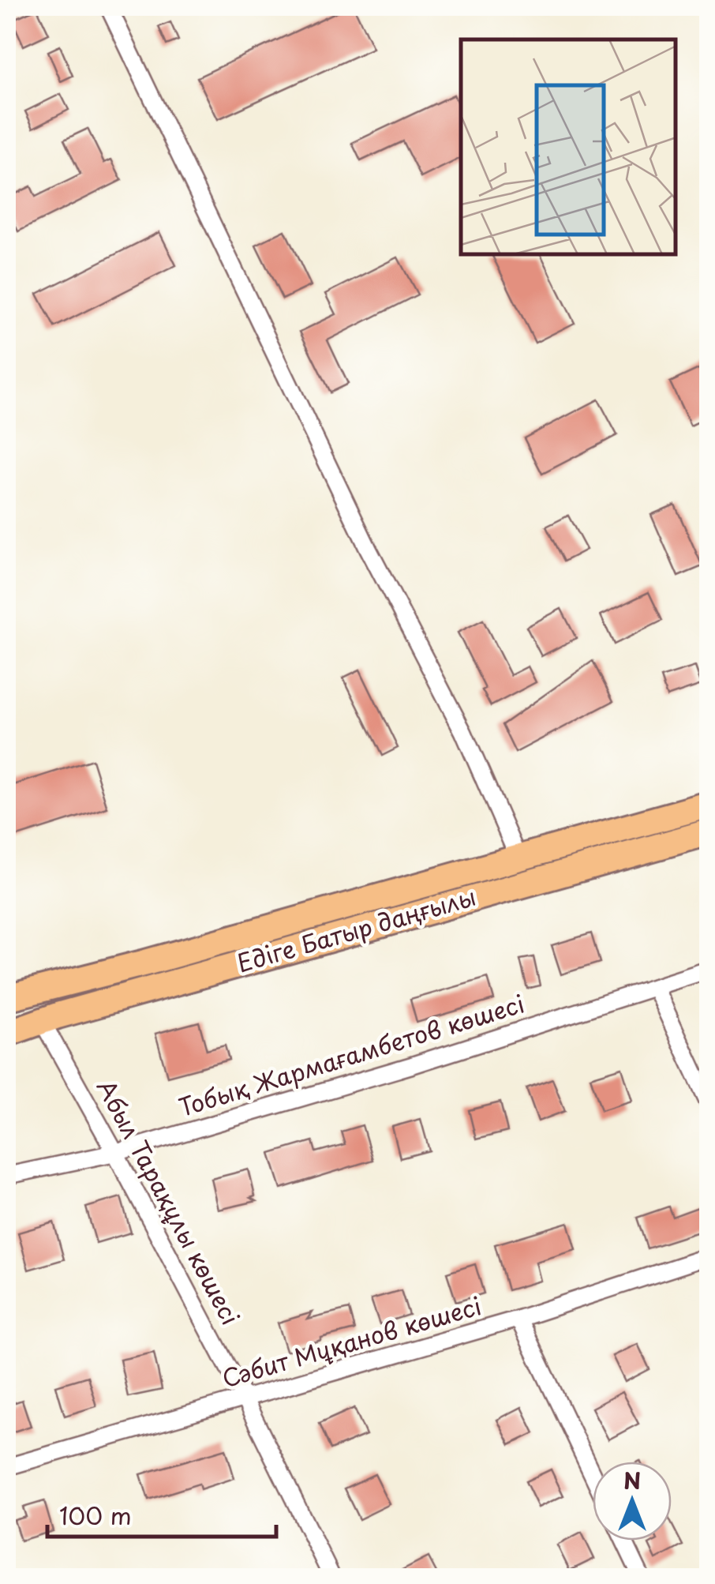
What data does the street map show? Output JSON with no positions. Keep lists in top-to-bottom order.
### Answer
{
  "streets": {
    "main road": ["Едіге Батыр даңғылы"],
    "street": ["Тобық Жармағамбетов көшесі", "Абыл Тарақұлы көшесі", "Сәбит Мұқанов көшесі"]
  },
  "crossings": [
    ["Едіге Батыр даңғылы", "Абыл Тарақұлы көшесі"],
    ["Тобық Жармағамбетов көшесі", "Абыл Тарақұлы көшесі"],
    ["Абыл Тарақұлы көшесі", "Сәбит Мұқанов көшесі"]
  ],
  "scale_bar": "100 m",
  "north": "top"
}
